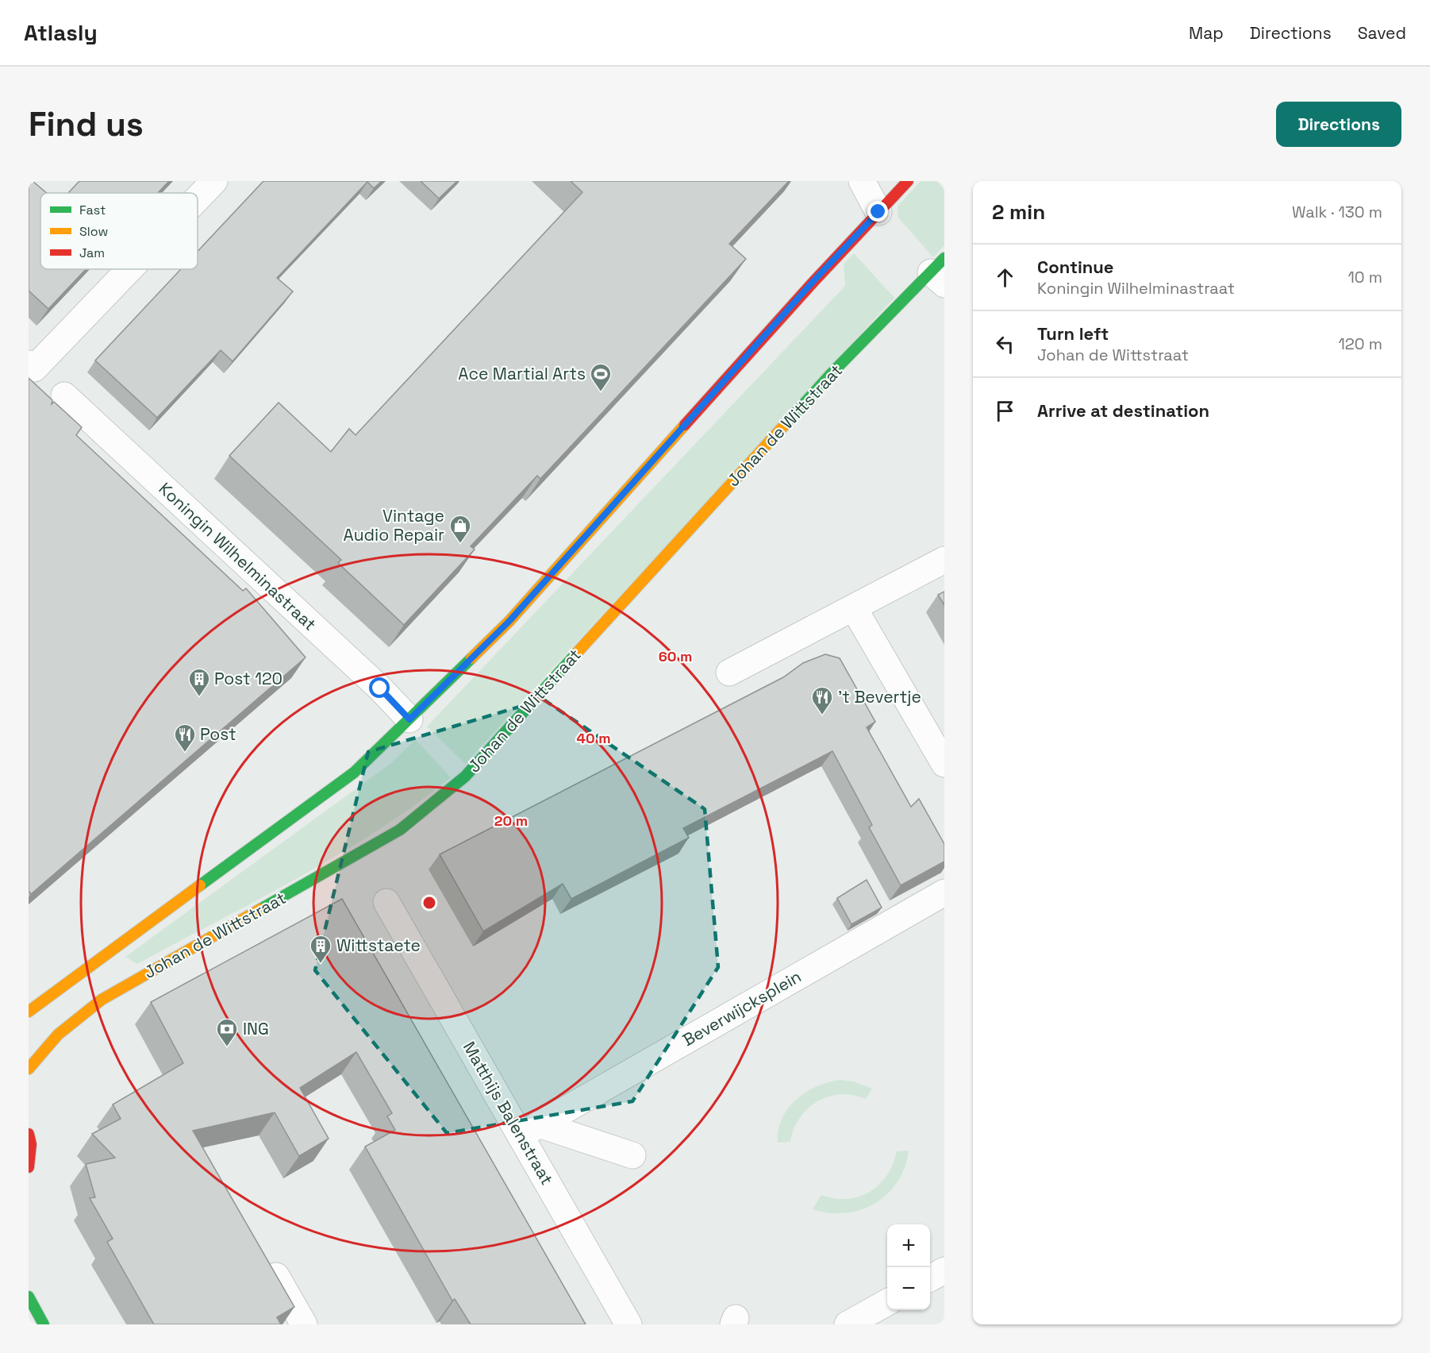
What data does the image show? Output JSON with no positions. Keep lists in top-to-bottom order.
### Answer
{
  "streets": {
    "street": [
      "Johan de Wittstraat",
      "Koningin Wilhelminastraat",
      "Beverwijcksplein",
      "Matthijs Balenstraat"
    ]
  },
  "crossings": [
    ["Beverwijcksplein", "Matthijs Balenstraat"]
  ],
  "places": {
    "sports": ["Ace Martial Arts"],
    "shop": ["Vintage Audio Repair"],
    "building": ["Post 120", "Wittstaete"],
    "restaurant": ["'t Bevertje", "Post"],
    "bank": ["ING"]
  },
  "legend": ["Fast", "Slow", "Jam"],
  "page": {
    "header": "Atlasly",
    "nav": ["Map", "Directions", "Saved"],
    "buttons": "Directions",
    "title": "Find us",
    "heading": ["2 min", "Walk · 130 m"],
    "list": [
      ["Continue", "Koningin Wilhelminastraat", "10 m"],
      ["Turn left", "Johan de Wittstraat", "120 m"],
      "Arrive at destination"
    ],
    "map_buttons": ["+", "−"]
  },
  "rings": ["60 m", "40 m", "20 m"]
}
